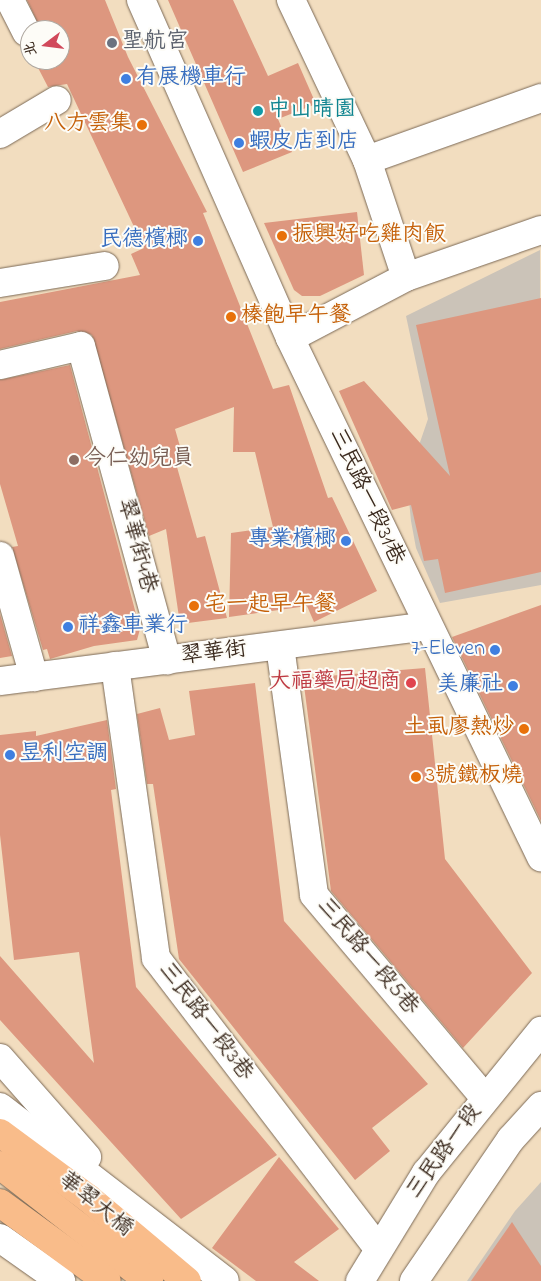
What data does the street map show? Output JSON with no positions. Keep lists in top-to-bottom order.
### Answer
{
  "streets": {
    "highway": ["華翠大橋"],
    "street": [
      "三民路一段31巷",
      "翠華街4巷",
      "翠華街",
      "三民路一段5巷",
      "三民路一段3巷",
      "三民路一段"
    ]
  },
  "crossings": [
    ["三民路一段31巷", "翠華街"],
    ["翠華街4巷", "翠華街"],
    ["翠華街", "三民路一段5巷"],
    ["翠華街", "三民路一段3巷"],
    ["三民路一段5巷", "三民路一段"],
    ["三民路一段3巷", "三民路一段"]
  ],
  "places": [
    "聖航宮",
    "有展機車行",
    "中山晴園",
    "八方雲集",
    "蝦皮店到店",
    "振興好吃雞肉飯",
    "民德檳榔",
    "榛飽早午餐",
    "今仁幼兒員",
    "專業檳榔",
    "宅一起早午餐",
    "祥鑫車業行",
    "7-Eleven",
    "大福藥局超商",
    "美廉社",
    "土虱廖熱炒",
    "昱利空調",
    "3號鐵板燒"
  ],
  "north": "left"
}
